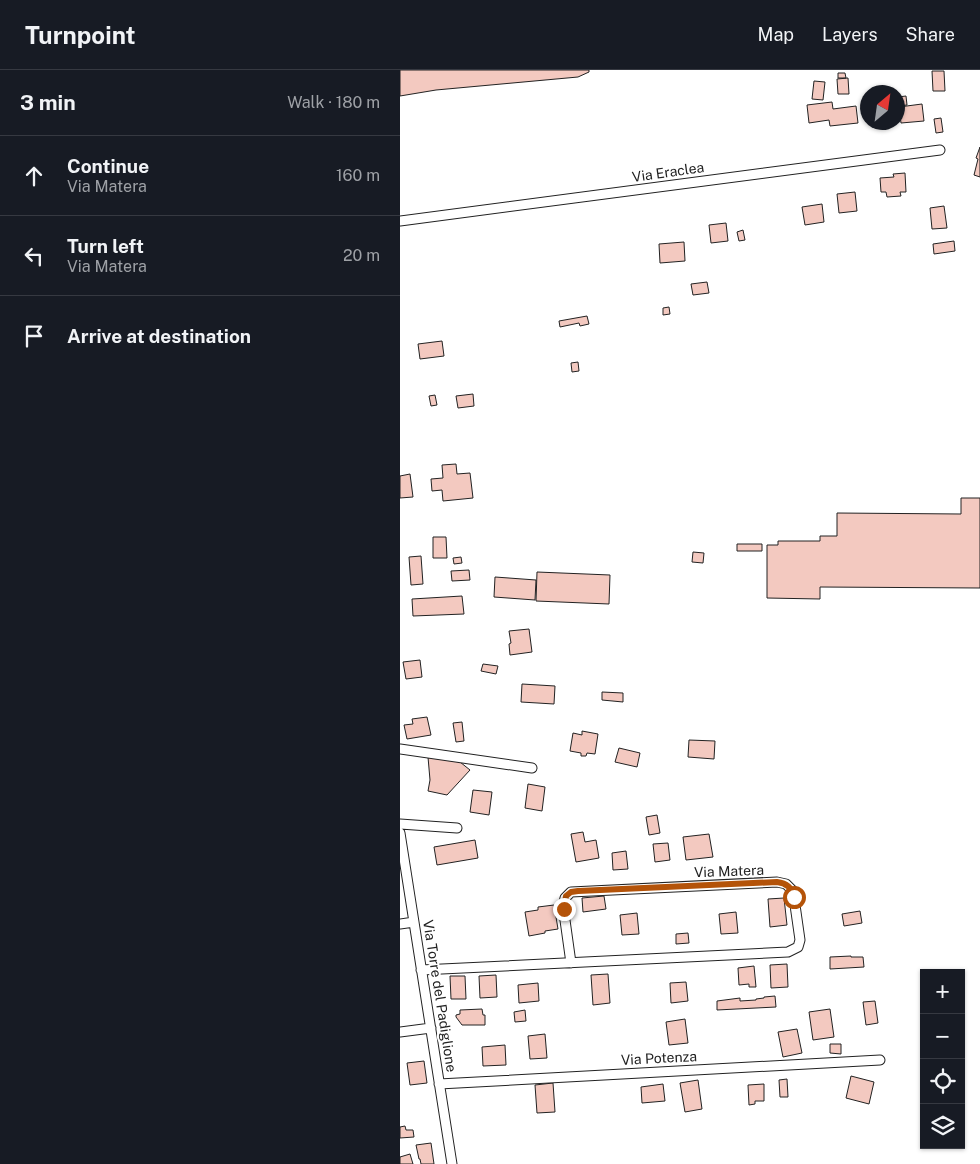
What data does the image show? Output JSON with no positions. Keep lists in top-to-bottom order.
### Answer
{
  "streets": {
    "street": [
      "Via Eraclea",
      "Via Matera",
      "Via Torre del Padiglione",
      "Via Potenza"
    ]
  },
  "crossings": [
    ["Via Matera", "Via Torre del Padiglione"],
    ["Via Torre del Padiglione", "Via Potenza"]
  ],
  "north": "top right",
  "page": {
    "header": "Turnpoint",
    "nav": ["Map", "Layers", "Share"],
    "heading": ["3 min", "Walk · 180 m"],
    "list": [
      ["Continue", "Via Matera", "160 m"],
      ["Turn left", "Via Matera", "20 m"],
      "Arrive at destination"
    ],
    "map_buttons": ["+", "−"]
  }
}
